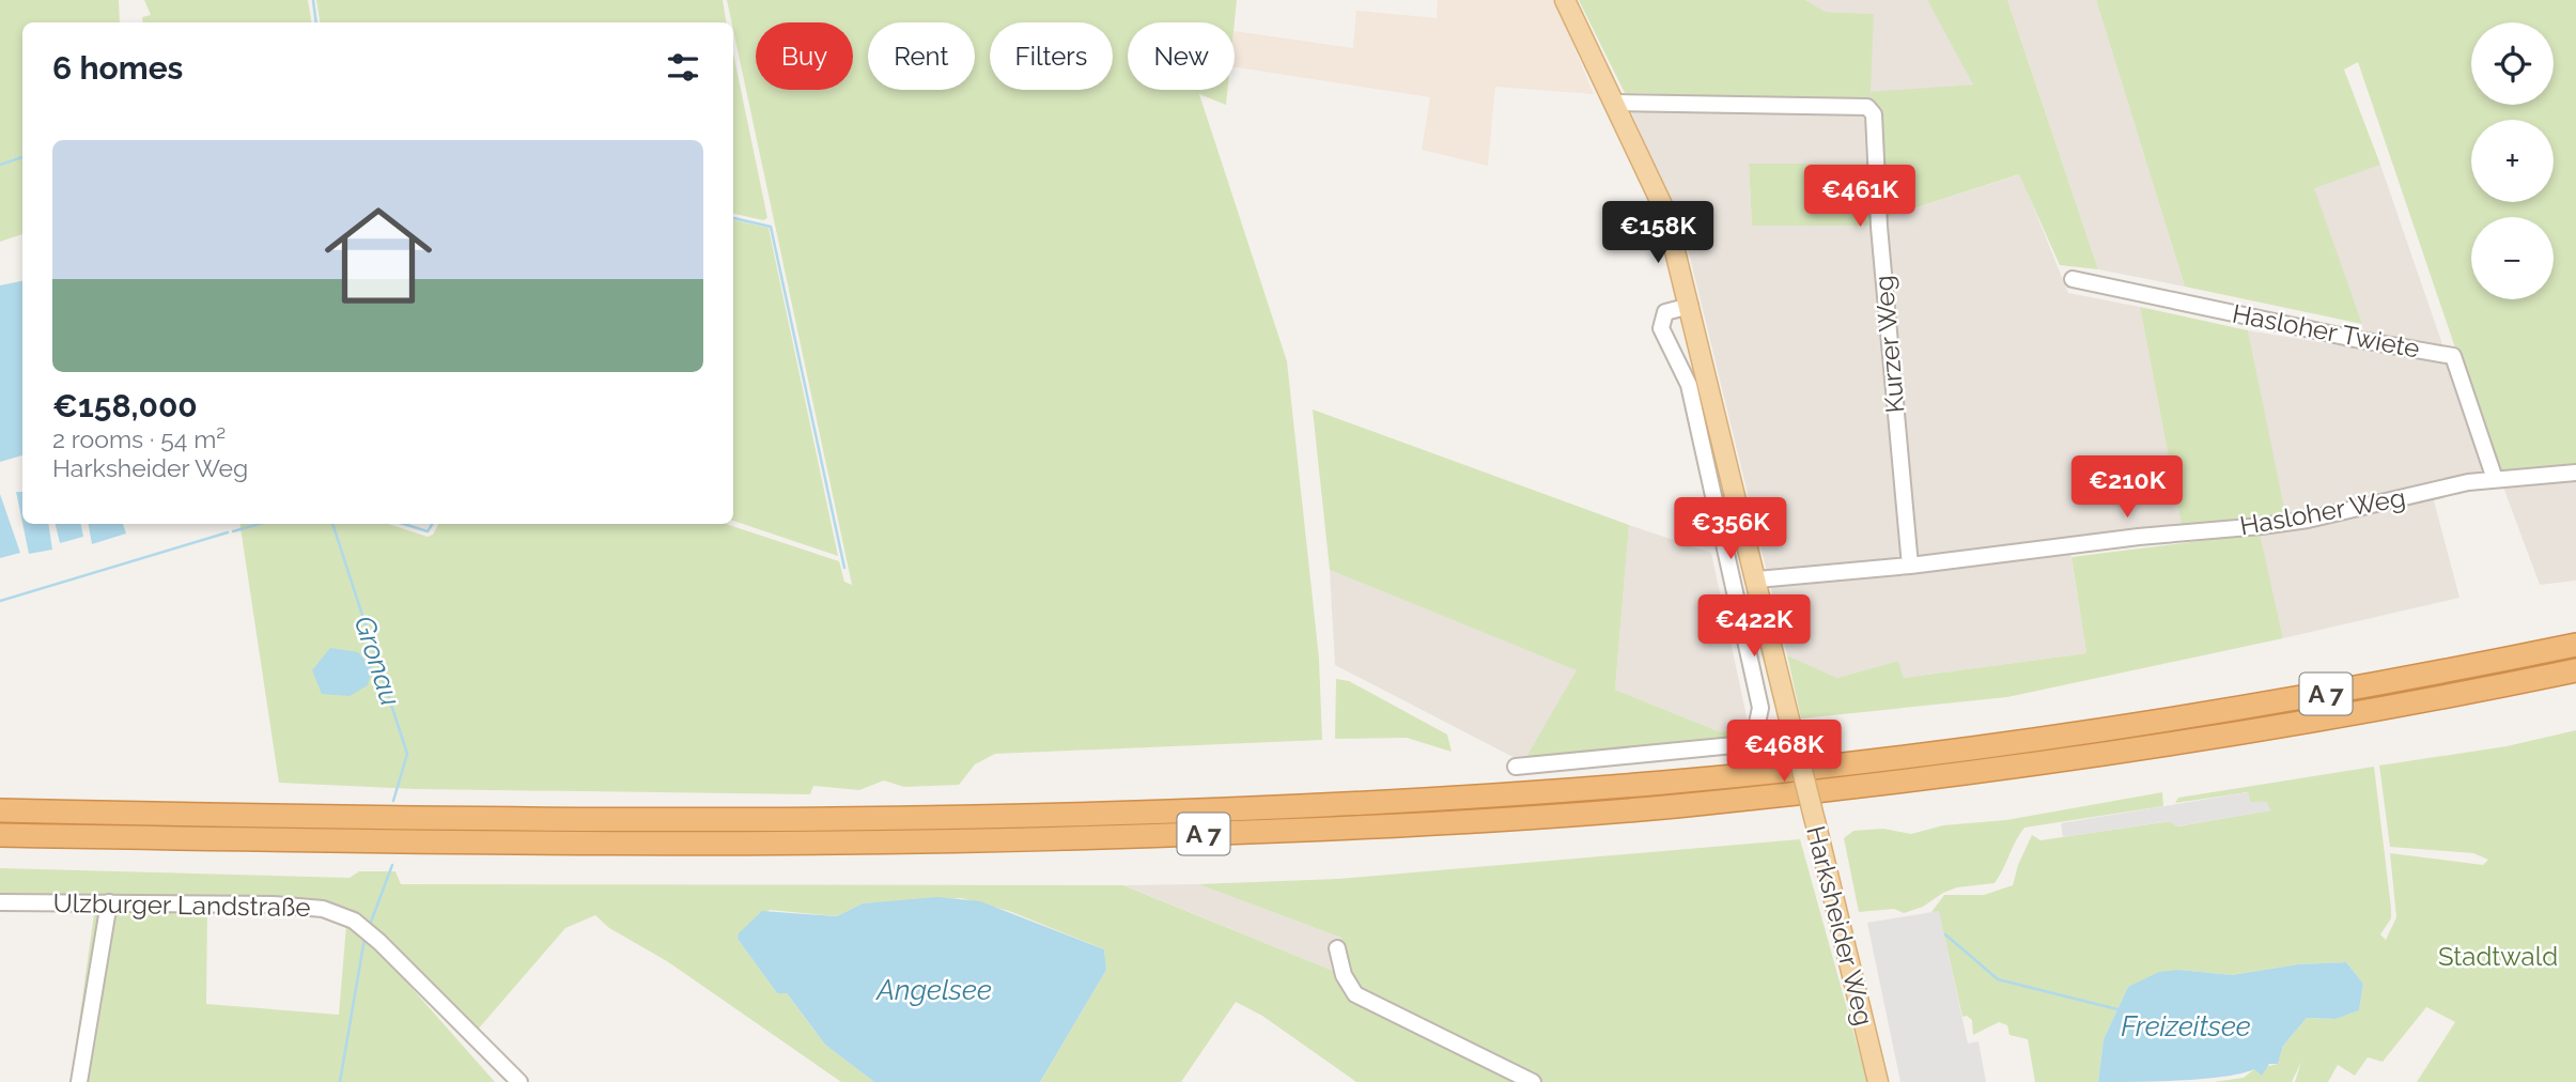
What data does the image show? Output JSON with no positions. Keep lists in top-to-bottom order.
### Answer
{
  "streets": {
    "highway": ["A 7"],
    "main road": ["Harksheider Weg"],
    "street": [
      "Hasloher Twiete",
      "Kurzer Weg",
      "Hasloher Weg",
      "Ulzburger Landstraße"
    ]
  },
  "crossings": [
    ["Hasloher Twiete", "Hasloher Weg"],
    ["Kurzer Weg", "Hasloher Weg"],
    ["Kurzer Weg", "Harksheider Weg"],
    ["Hasloher Weg", "Harksheider Weg"]
  ],
  "water": ["Gronau", "Angelsee", "Freizeitsee"],
  "parks": ["Stadtwald"],
  "page": {
    "map_buttons": ["+", "−"],
    "chip": [
      "Buy",
      "Rent",
      "Filters",
      "New"
    ],
    "heading": "6 homes",
    "list": [
      {
        "name": "€158,000",
        "note": "2 rooms · 54 m² · Harksheider Weg"
      }
    ],
    "price": [
      "€461K",
      "€158K",
      "€210K",
      "€356K",
      "€422K",
      "€468K"
    ]
  }
}
